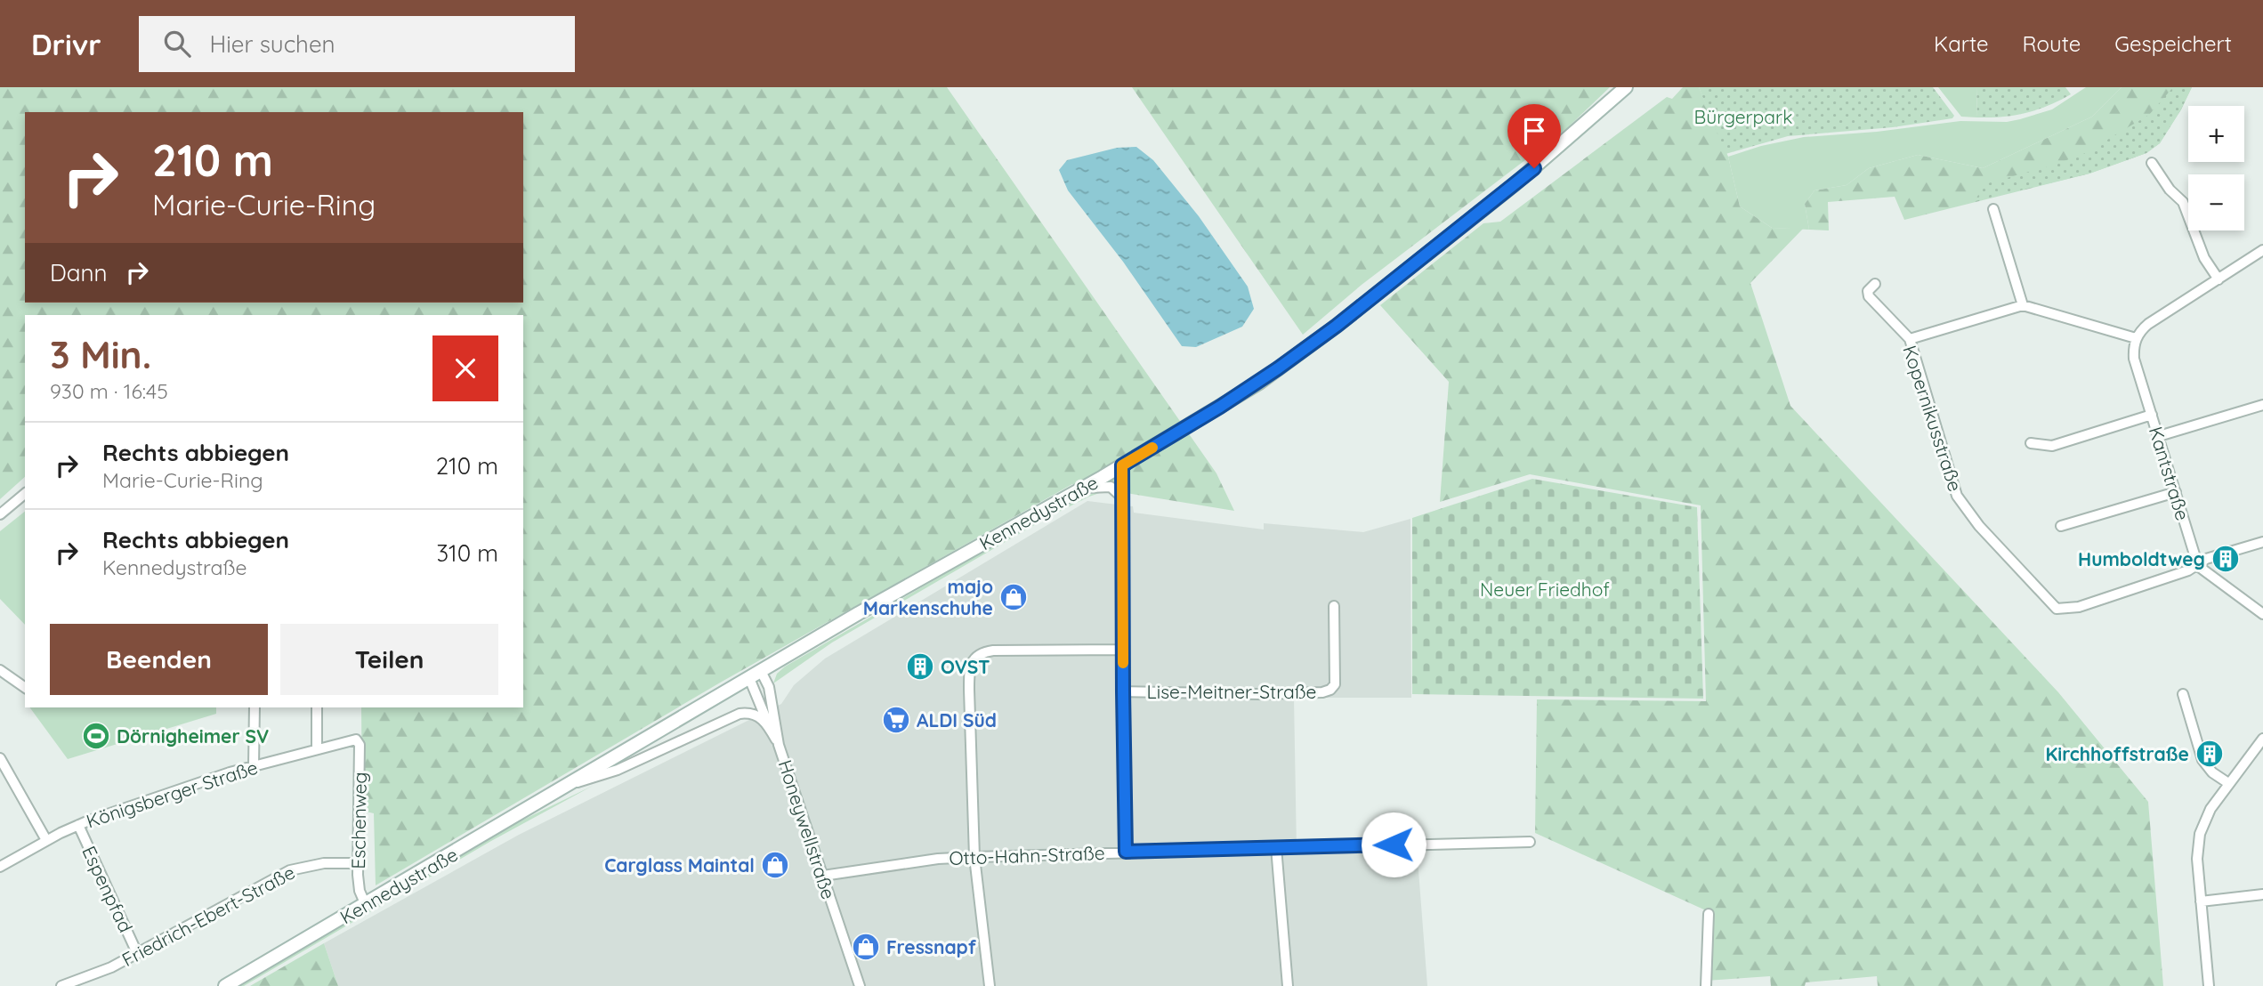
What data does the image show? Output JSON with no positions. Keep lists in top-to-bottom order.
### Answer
{
  "streets": {
    "main road": ["Kennedystraße"],
    "street": [
      "Kopernikusstraße",
      "Kantstraße",
      "Lise-Meitner-Straße",
      "Königsberger Straße",
      "Eschenweg",
      "Honeywellstraße",
      "Otto-Hahn-Straße",
      "Espenpfad",
      "Friedrich-Ebert-Straße"
    ]
  },
  "crossings": [
    ["Kopernikusstraße", "Kantstraße"],
    ["Kennedystraße", "Eschenweg"],
    ["Kennedystraße", "Honeywellstraße"],
    ["Königsberger Straße", "Eschenweg"],
    ["Königsberger Straße", "Espenpfad"],
    ["Eschenweg", "Friedrich-Ebert-Straße"],
    ["Honeywellstraße", "Otto-Hahn-Straße"],
    ["Espenpfad", "Friedrich-Ebert-Straße"]
  ],
  "parks": ["Bürgerpark", "Neuer Friedhof"],
  "places": {
    "building": ["Humboldtweg", "OVST", "Kirchhoffstraße"],
    "shop": ["majo Markenschuhe", "Carglass Maintal", "Fressnapf"],
    "supermarket": ["ALDI Süd"],
    "sports": ["Dörnigheimer SV"]
  },
  "page": {
    "header": "Drivr",
    "search": "Hier suchen",
    "nav": ["Karte", "Route", "Gespeichert"],
    "map_buttons": ["+", "−"],
    "turn": ["210 m", "Marie-Curie-Ring"],
    "then": "Dann",
    "heading": ["3 Min.", "930 m · 16:45"],
    "list": [
      {
        "name": "Rechts abbiegen",
        "note": "Marie-Curie-Ring",
        "value": "210 m"
      },
      {
        "name": "Rechts abbiegen",
        "note": "Kennedystraße",
        "value": "310 m"
      }
    ],
    "buttons": ["Beenden", "Teilen"]
  }
}
